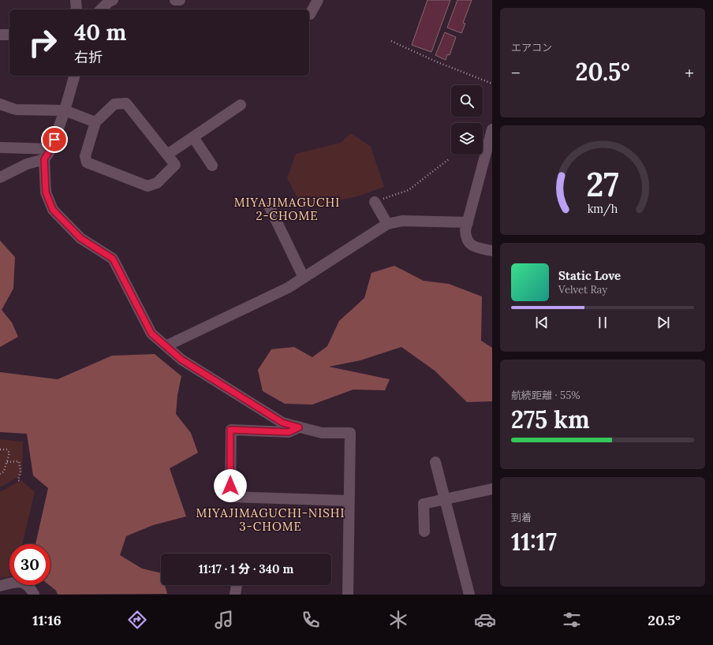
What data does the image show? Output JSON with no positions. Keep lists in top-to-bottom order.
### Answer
{
  "districts": ["MIYAJIMAGUCHI 2-CHOME", "MIYAJIMAGUCHI-NISHI 3-CHOME"],
  "page": {
    "tile": [
      "エアコン",
      ["航続距離 · 55%", "275 km"],
      ["到着", "11:17"]
    ],
    "turn": ["40 m", "右折"],
    "heat": ["−", "20.5°", "+"],
    "song": ["Static Love", "Velvet Ray"],
    "limit": "30",
    "trip": "11:17 · 1 分 · 340 m",
    "tabs": ["11:16", "20.5°"],
    "gauge": ["27", "km/h"]
  }
}
